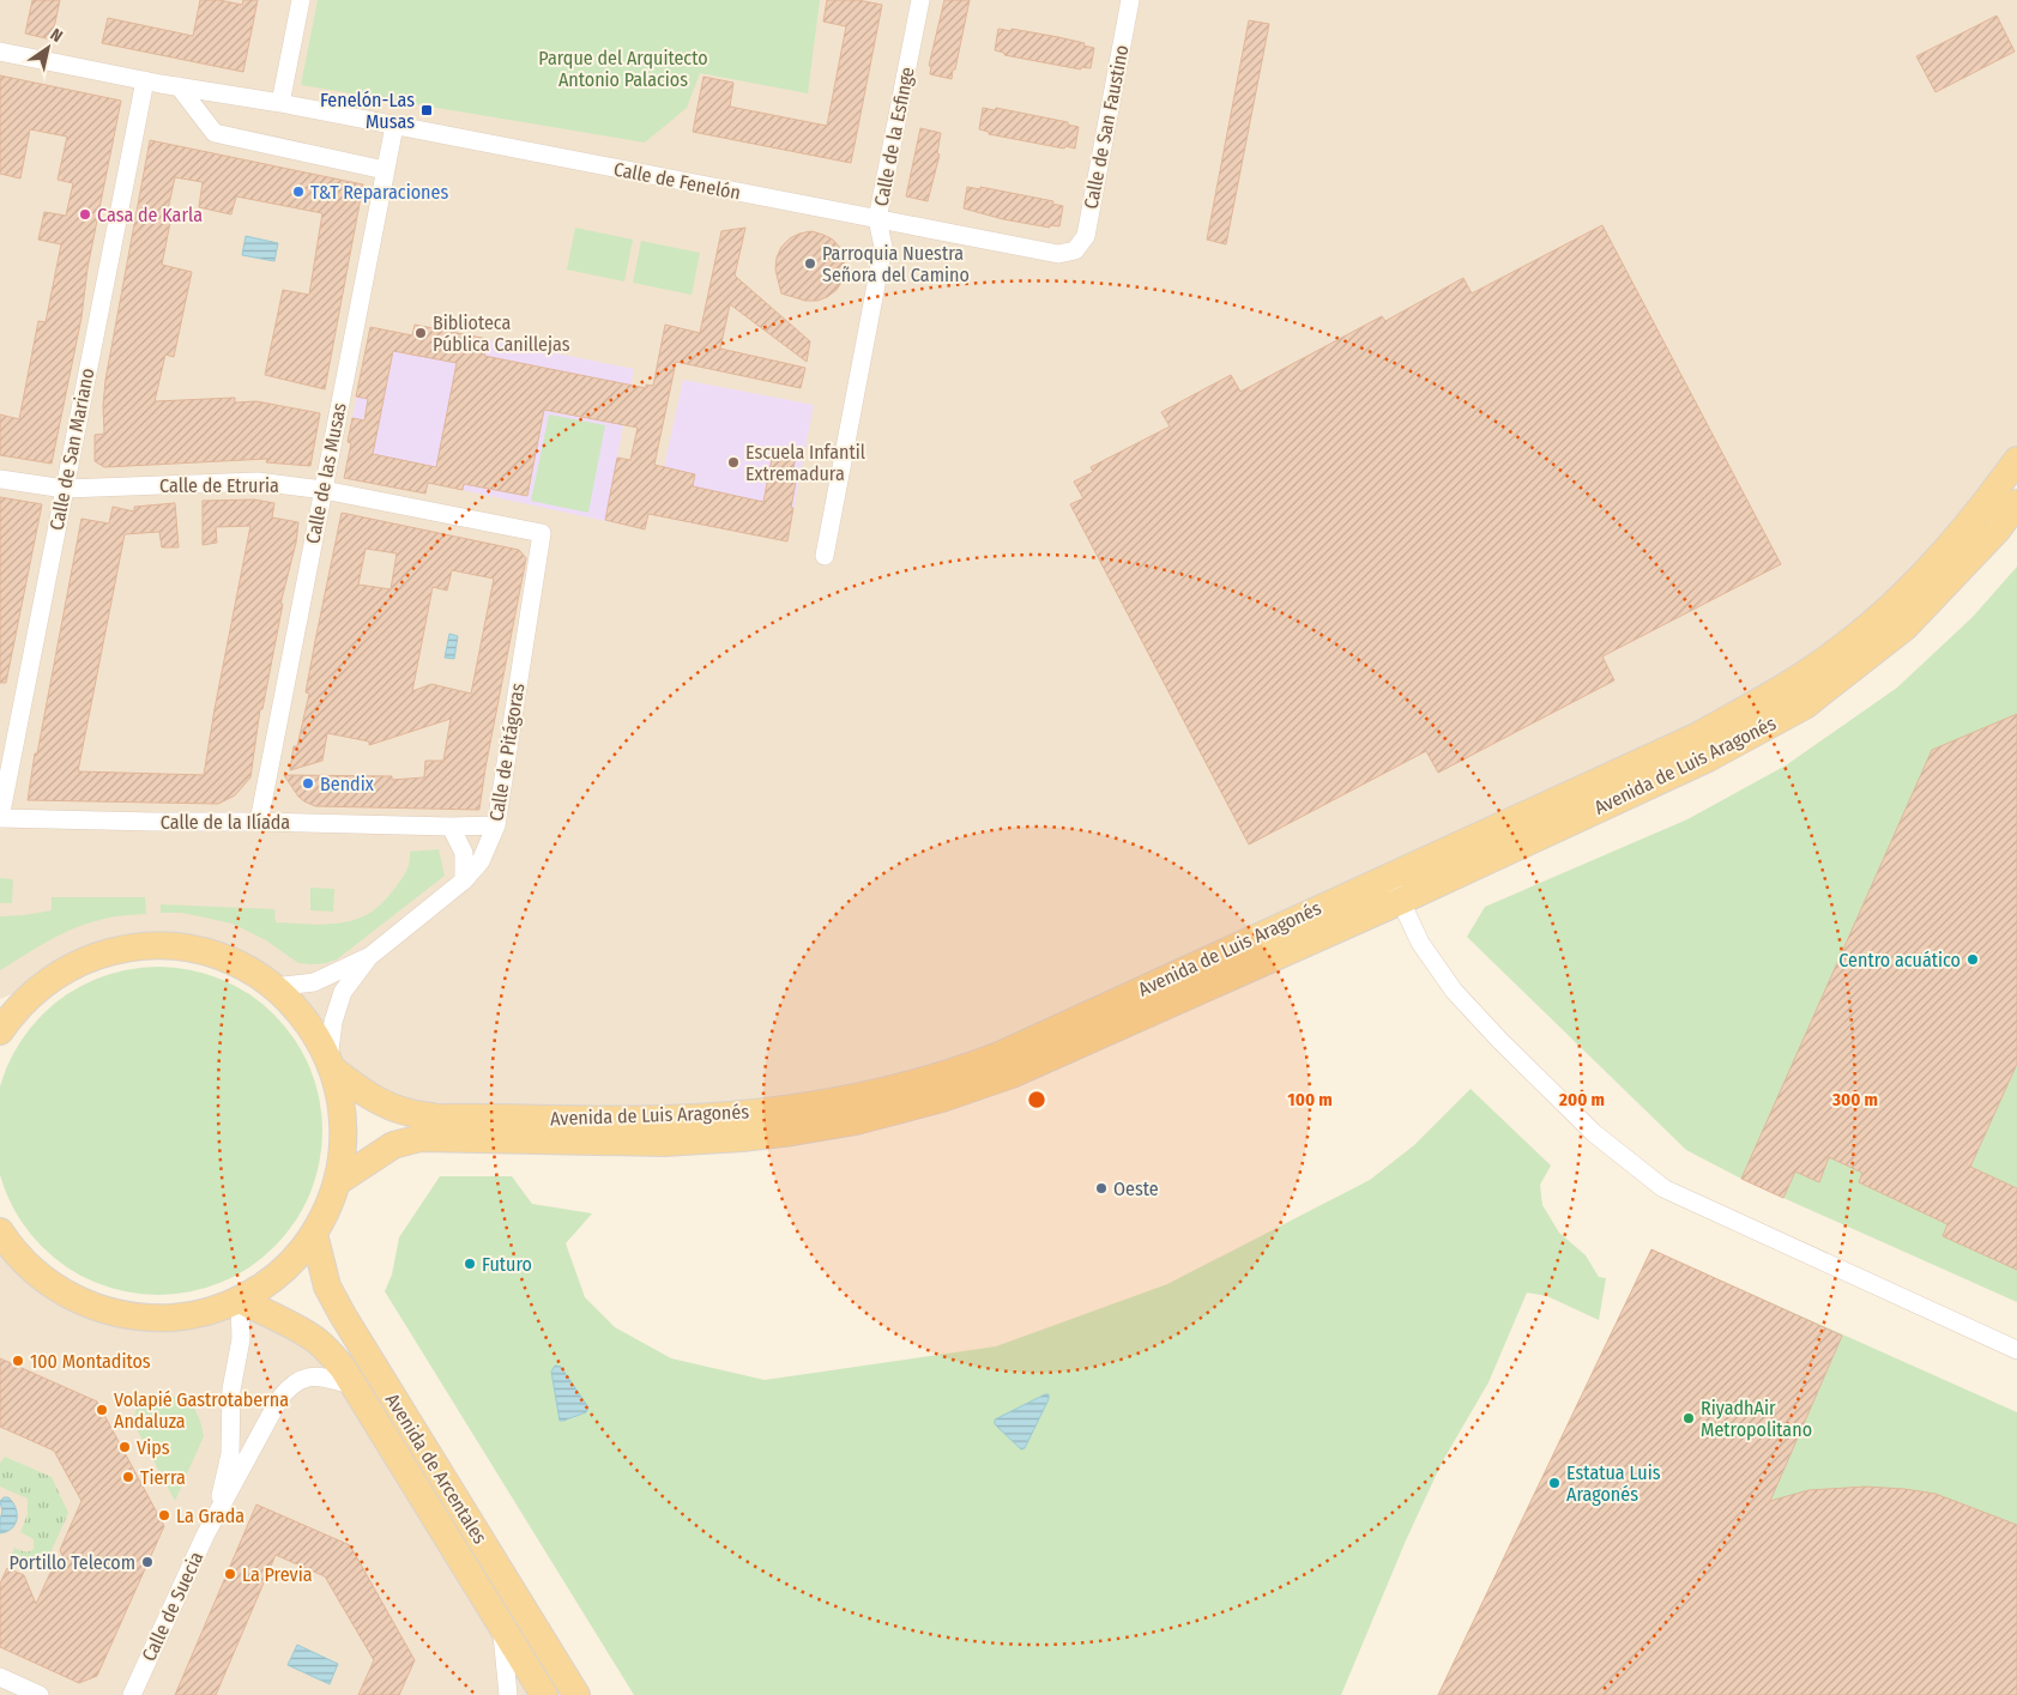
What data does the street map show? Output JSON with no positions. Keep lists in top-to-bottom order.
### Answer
{
  "streets": {
    "main road": ["Avenida de Luis Aragonés", "Avenida de Arcentales"],
    "street": [
      "Calle de San Faustino",
      "Calle de la Esfinge",
      "Calle de Fenelón",
      "Calle de San Mariano",
      "Calle de las Musas",
      "Calle de Etruria",
      "Calle de Pitágoras",
      "Calle de la Ilíada",
      "Calle de Suecia"
    ]
  },
  "crossings": [
    ["Calle de San Faustino", "Calle de Fenelón"],
    ["Calle de la Esfinge", "Calle de Fenelón"],
    ["Calle de Fenelón", "Calle de San Mariano"],
    ["Calle de Fenelón", "Calle de las Musas"],
    ["Calle de San Mariano", "Calle de Etruria"],
    ["Calle de San Mariano", "Calle de la Ilíada"],
    ["Calle de las Musas", "Calle de Etruria"],
    ["Calle de las Musas", "Calle de la Ilíada"],
    ["Calle de Etruria", "Calle de Pitágoras"],
    ["Calle de Pitágoras", "Avenida de Luis Aragonés"],
    ["Calle de Pitágoras", "Calle de la Ilíada"],
    ["Avenida de Arcentales", "Calle de Suecia"]
  ],
  "parks": ["Parque del Arquitecto Antonio Palacios"],
  "places": {
    "transit": ["Fenelón-Las Musas"],
    "other": [
      "T&T Reparaciones",
      "Casa de Karla",
      "Parroquia Nuestra Señora del Camino",
      "Biblioteca Pública Canillejas",
      "Escuela Infantil Extremadura",
      "Bendix",
      "Centro acuático",
      "Oeste",
      "Futuro",
      "100 Montaditos",
      "Volapié Gastrotaberna Andaluza",
      "RiyadhAir Metropolitano",
      "Vips",
      "Tierra",
      "Estatua Luis Aragonés",
      "La Grada",
      "Portillo Telecom",
      "La Previa"
    ]
  },
  "north": "top right",
  "rings": ["100 m", "200 m", "300 m"]
}
